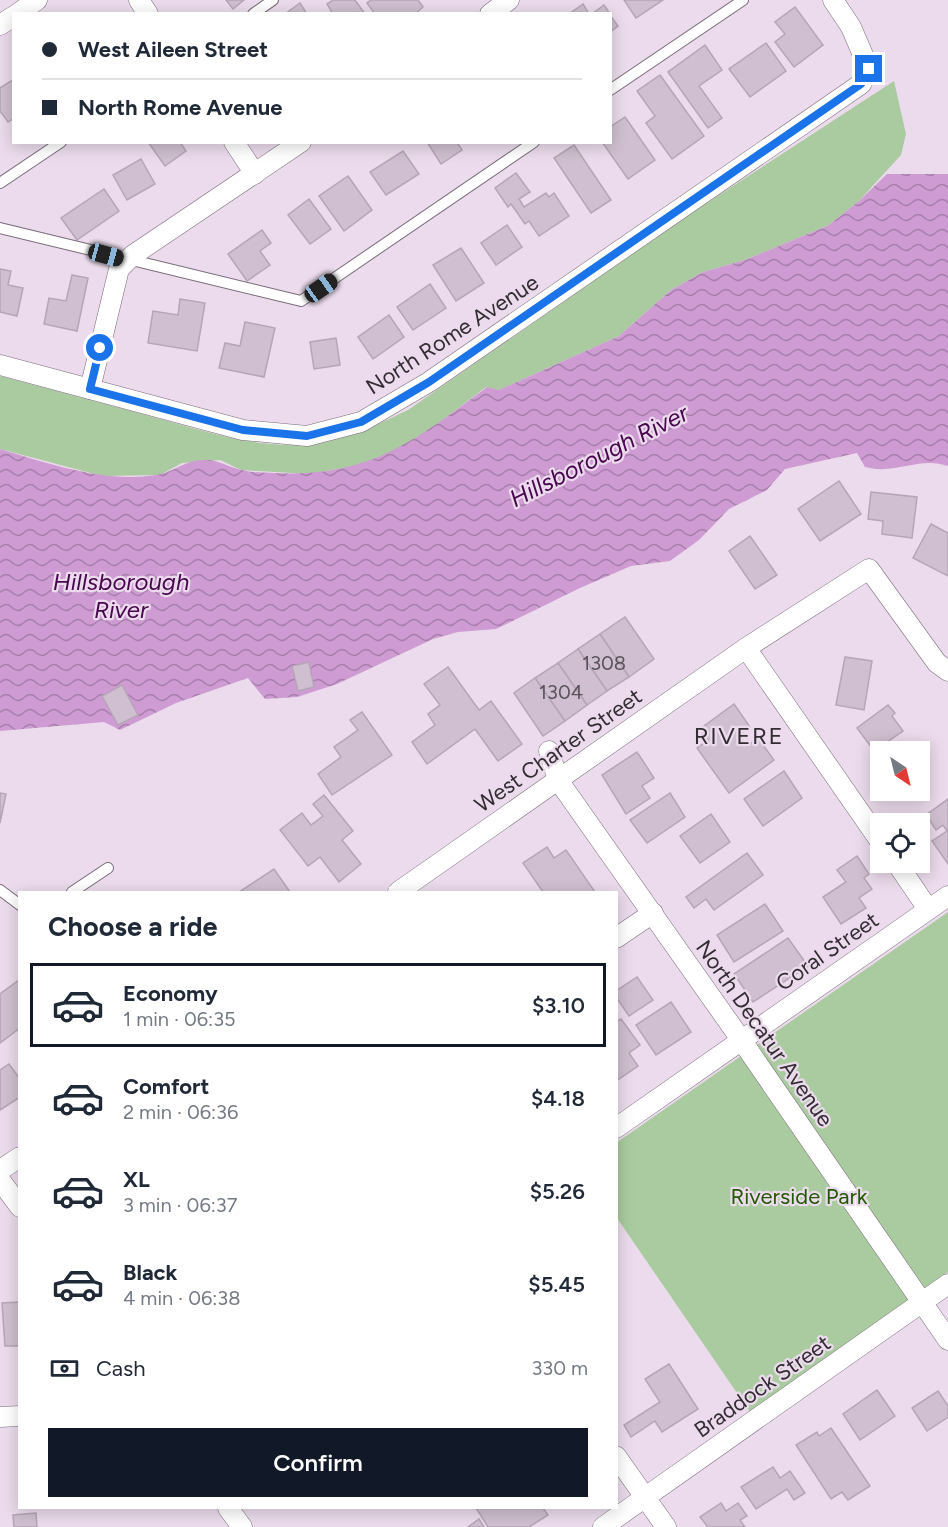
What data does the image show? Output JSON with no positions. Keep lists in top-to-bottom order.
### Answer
{
  "streets": {
    "street": [
      "North Rome Avenue",
      "West Charter Street",
      "Coral Street",
      "North Decatur Avenue",
      "Braddock Street"
    ]
  },
  "crossings": [
    ["West Charter Street", "North Decatur Avenue"],
    ["Coral Street", "North Decatur Avenue"],
    ["North Decatur Avenue", "Braddock Street"]
  ],
  "districts": ["RIVERE"],
  "water": ["Hillsborough River"],
  "parks": ["Riverside Park"],
  "house_numbers": ["1308", "1304"],
  "north": "bottom right",
  "page": {
    "banner": ["West Aileen Street", "North Rome Avenue"],
    "heading": "Choose a ride",
    "list": [
      {
        "name": "Economy",
        "note": "1 min · 06:35",
        "value": "$3.10"
      },
      {
        "name": "Comfort",
        "note": "2 min · 06:36",
        "value": "$4.18"
      },
      {
        "name": "XL",
        "note": "3 min · 06:37",
        "value": "$5.26"
      },
      {
        "name": "Black",
        "note": "4 min · 06:38",
        "value": "$5.45"
      }
    ],
    "pay": ["Cash", "330 m"],
    "buttons": "Confirm"
  }
}
